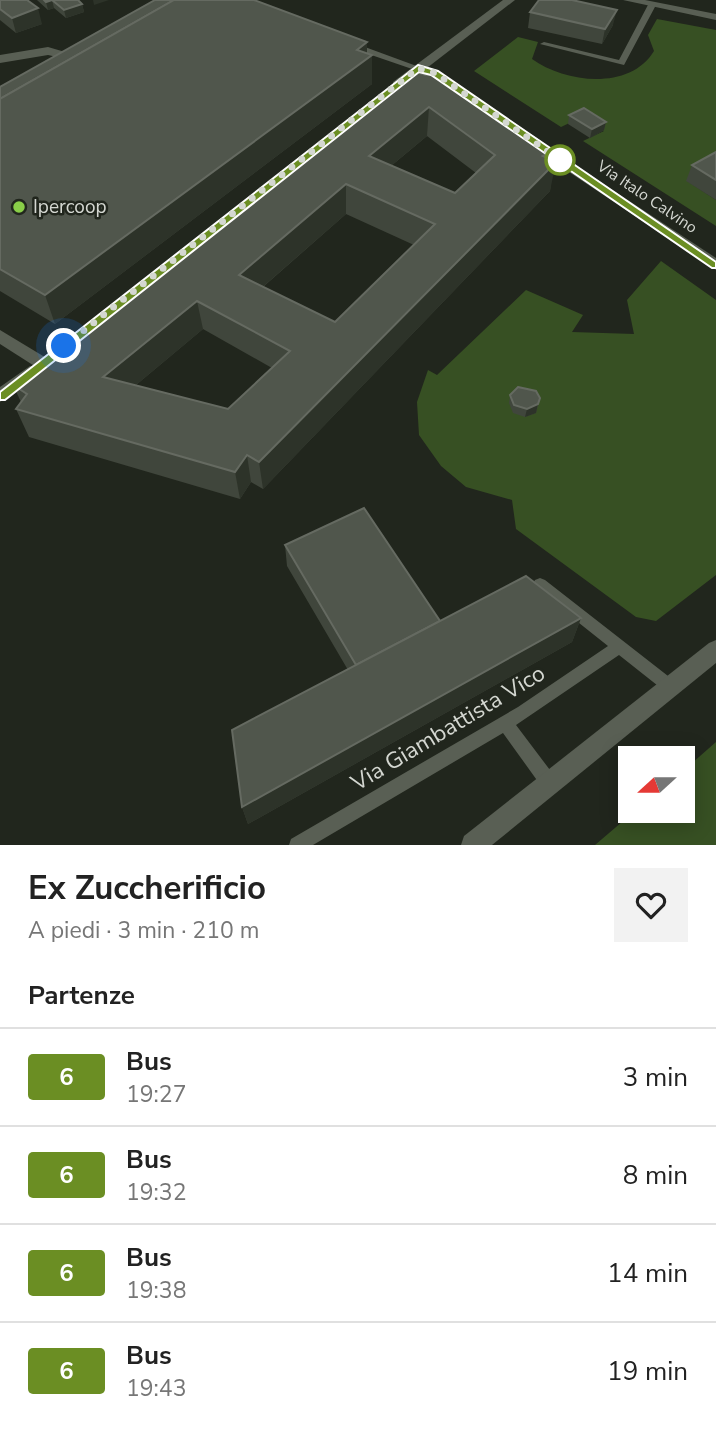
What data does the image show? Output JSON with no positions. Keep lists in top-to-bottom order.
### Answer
{
  "streets": {
    "street": ["Via Italo Calvino"],
    "lane": ["Via Giambattista Vico"]
  },
  "places": ["Ipercoop"],
  "lines": ["bus line 6"],
  "north": "left",
  "page": {
    "heading": [
      ["Ex Zuccherificio", "A piedi · 3 min · 210 m"],
      "Partenze"
    ],
    "list": [
      {
        "mark": "6",
        "name": "Bus",
        "note": "19:27",
        "value": "3 min"
      },
      {
        "mark": "6",
        "name": "Bus",
        "note": "19:32",
        "value": "8 min"
      },
      {
        "mark": "6",
        "name": "Bus",
        "note": "19:38",
        "value": "14 min"
      },
      {
        "mark": "6",
        "name": "Bus",
        "note": "19:43",
        "value": "19 min"
      }
    ]
  }
}
